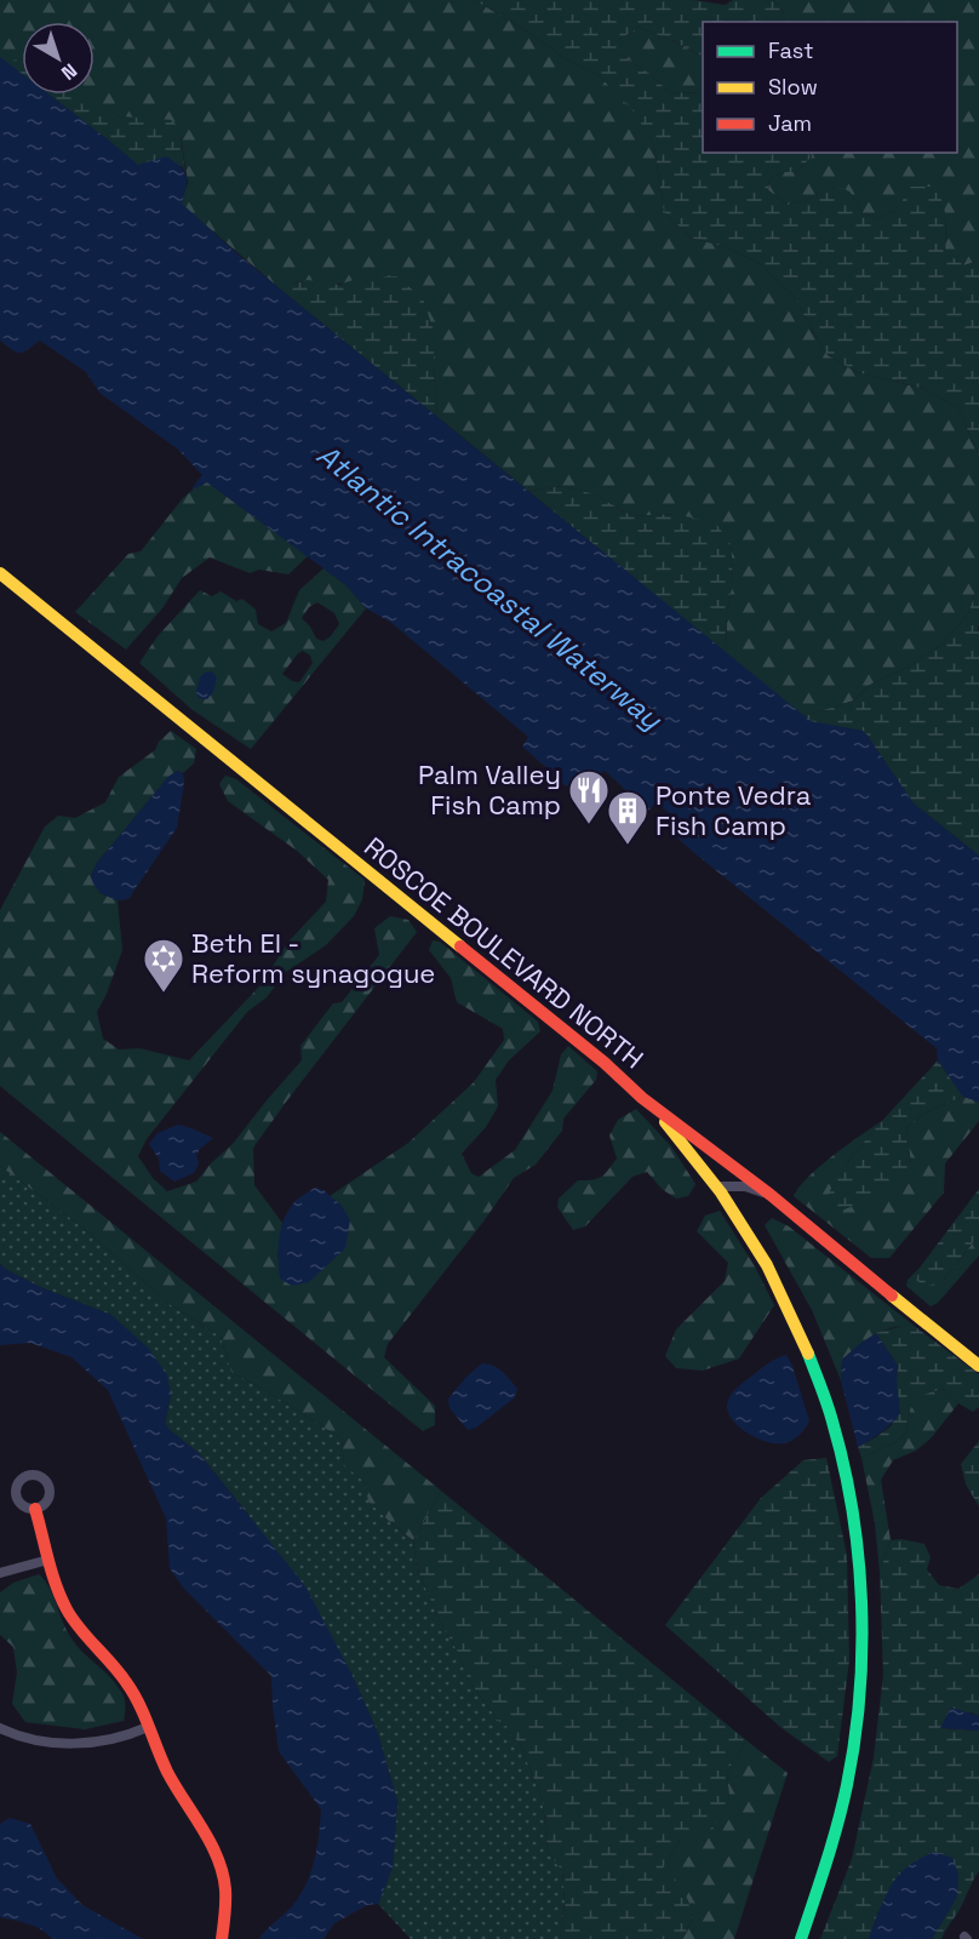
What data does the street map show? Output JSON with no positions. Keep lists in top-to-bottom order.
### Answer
{
  "streets": {
    "street": ["ROSCOE BOULEVARD NORTH"]
  },
  "water": ["Atlantic Intracoastal Waterway"],
  "places": {
    "restaurant": ["Palm Valley Fish Camp"],
    "building": ["Ponte Vedra Fish Camp"],
    "synagogue": ["Beth El - Reform synagogue"]
  },
  "legend": ["Fast", "Slow", "Jam"],
  "north": "bottom right"
}
